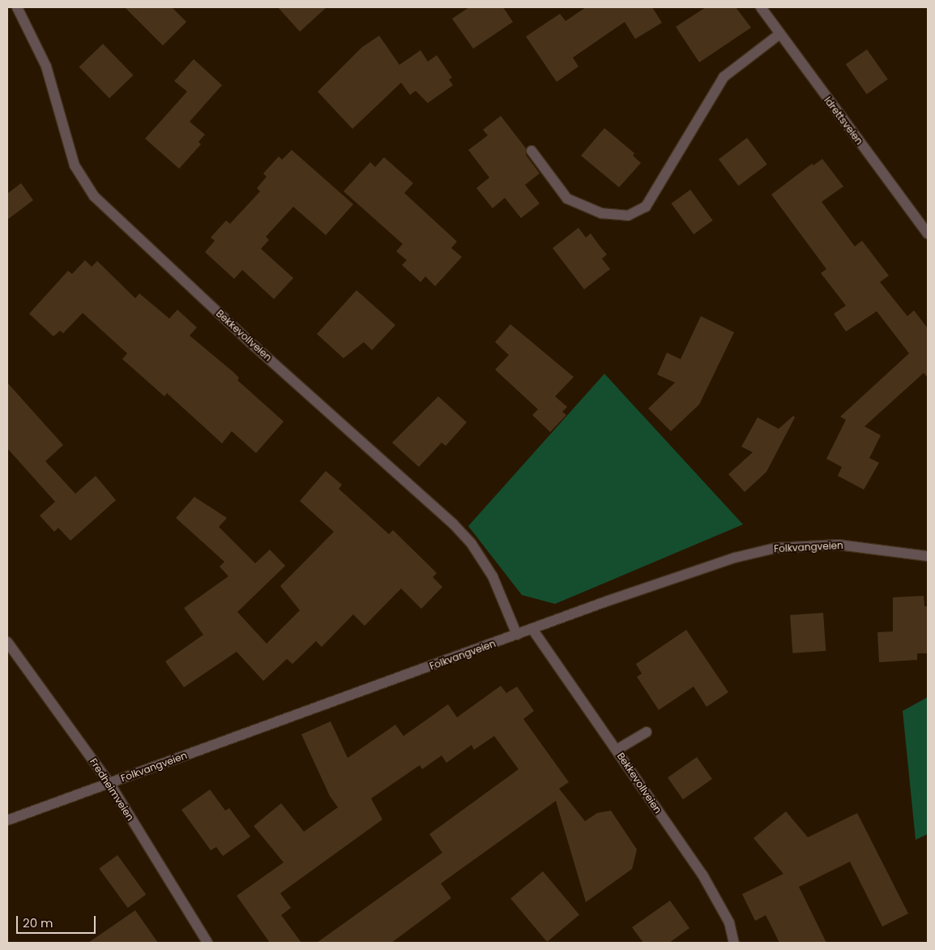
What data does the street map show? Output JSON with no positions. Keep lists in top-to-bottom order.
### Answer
{
  "streets": {
    "street": [
      "Idrettsveien",
      "Bekkevollveien",
      "Folkvangveien",
      "Fredheimveien"
    ]
  },
  "crossings": [
    ["Bekkevollveien", "Folkvangveien"],
    ["Folkvangveien", "Fredheimveien"]
  ],
  "scale_bar": "20 m"
}
